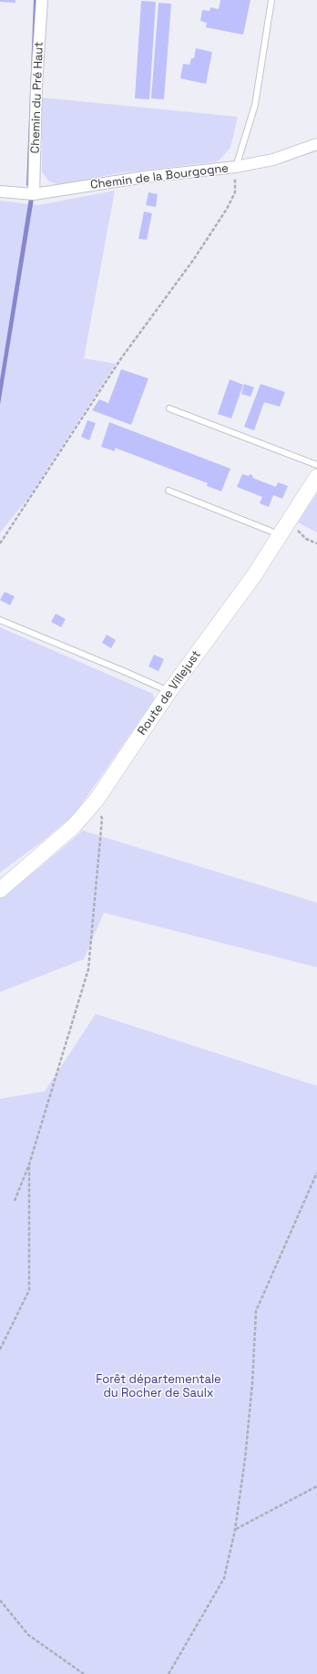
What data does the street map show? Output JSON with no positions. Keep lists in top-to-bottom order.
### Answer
{
  "streets": {
    "main road": ["Route de Villejust"],
    "street": ["Chemin du Pré Haut", "Chemin de la Bourgogne"]
  },
  "crossings": [
    ["Chemin du Pré Haut", "Chemin de la Bourgogne"]
  ],
  "parks": ["Forêt départementale du Rocher de Saulx"]
}
